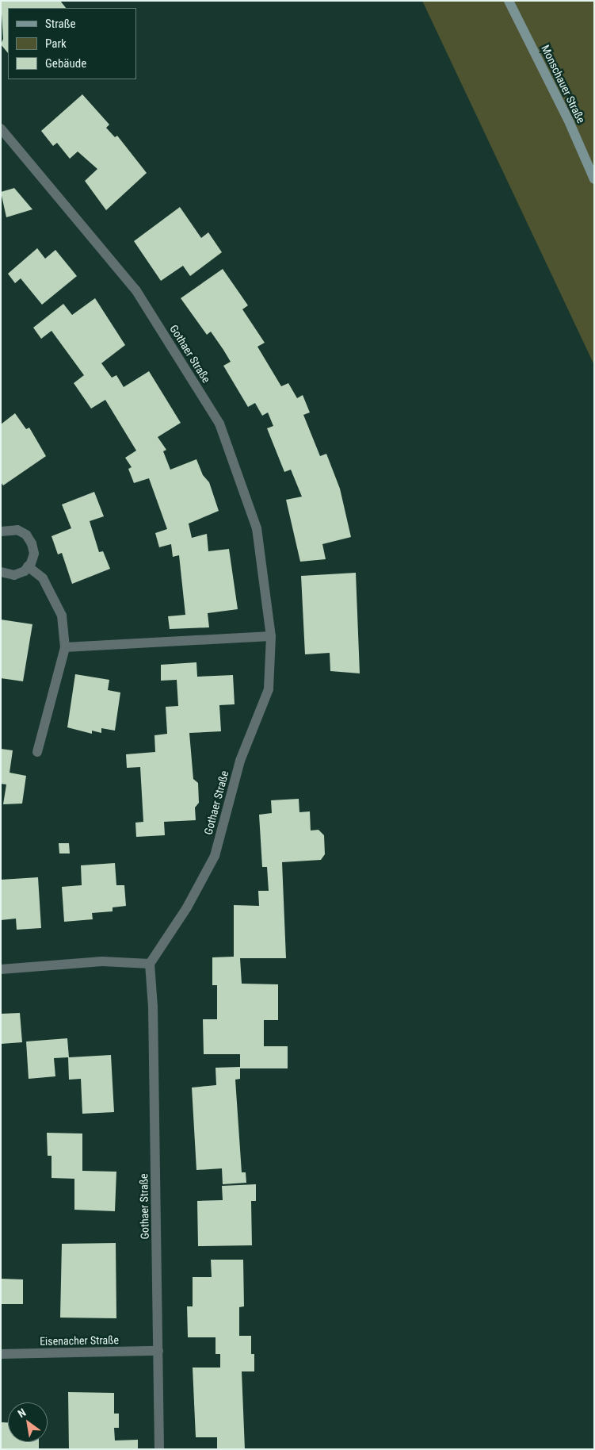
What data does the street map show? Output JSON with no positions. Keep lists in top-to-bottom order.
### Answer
{
  "streets": {
    "main road": ["Monschauer Straße"],
    "street": ["Gothaer Straße", "Eisenacher Straße"]
  },
  "crossings": [
    ["Gothaer Straße", "Eisenacher Straße"]
  ],
  "legend": ["Straße", "Park", "Gebäude"],
  "north": "top left"
}
